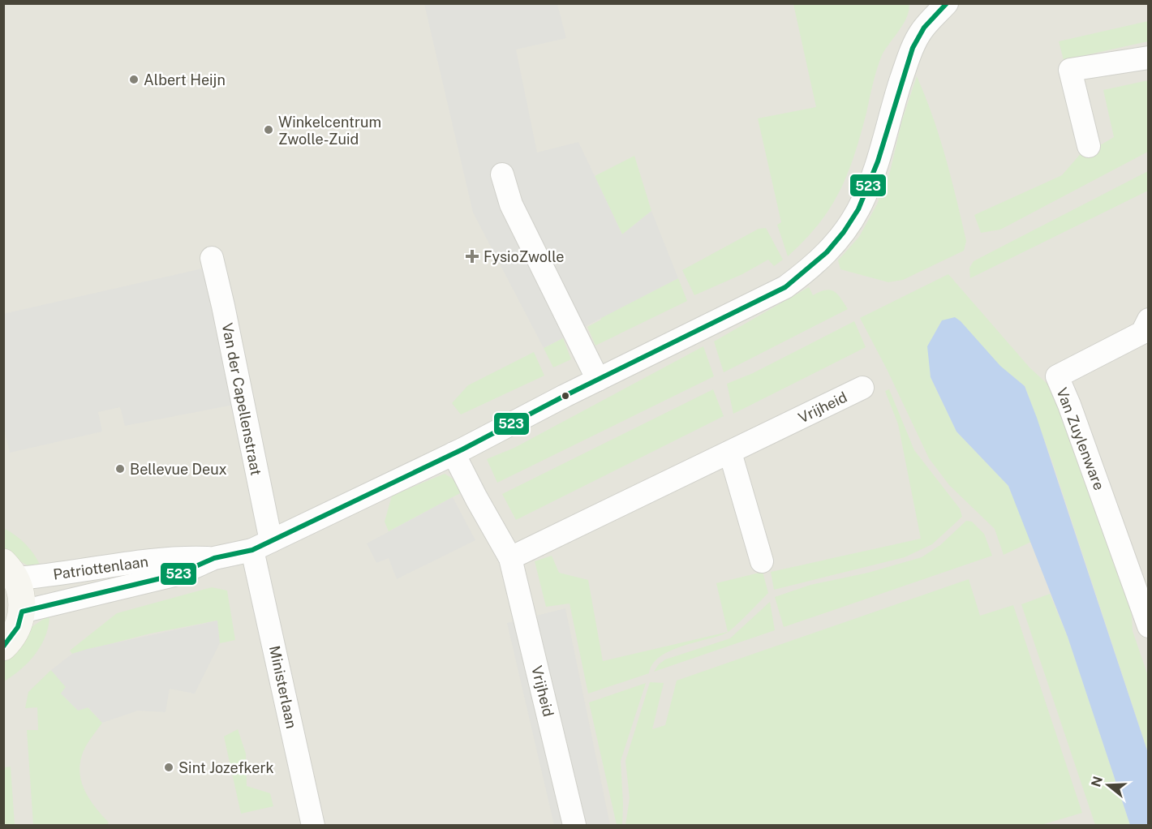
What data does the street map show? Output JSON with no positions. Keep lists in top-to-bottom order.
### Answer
{
  "streets": {
    "street": [
      "Van der Capellenstraat",
      "Vrijheid",
      "Van Zuylenware",
      "Patriottenlaan",
      "Ministerlaan"
    ]
  },
  "crossings": [
    ["Van der Capellenstraat", "Patriottenlaan"],
    ["Van der Capellenstraat", "Ministerlaan"],
    ["Vrijheid", "Patriottenlaan"],
    ["Patriottenlaan", "Ministerlaan"]
  ],
  "places": {
    "other": [
      "Albert Heijn",
      "Winkelcentrum Zwolle-Zuid",
      "Bellevue Deux",
      "Sint Jozefkerk"
    ],
    "health": ["FysioZwolle"]
  },
  "lines": ["transit line 523"],
  "north": "left"
}
